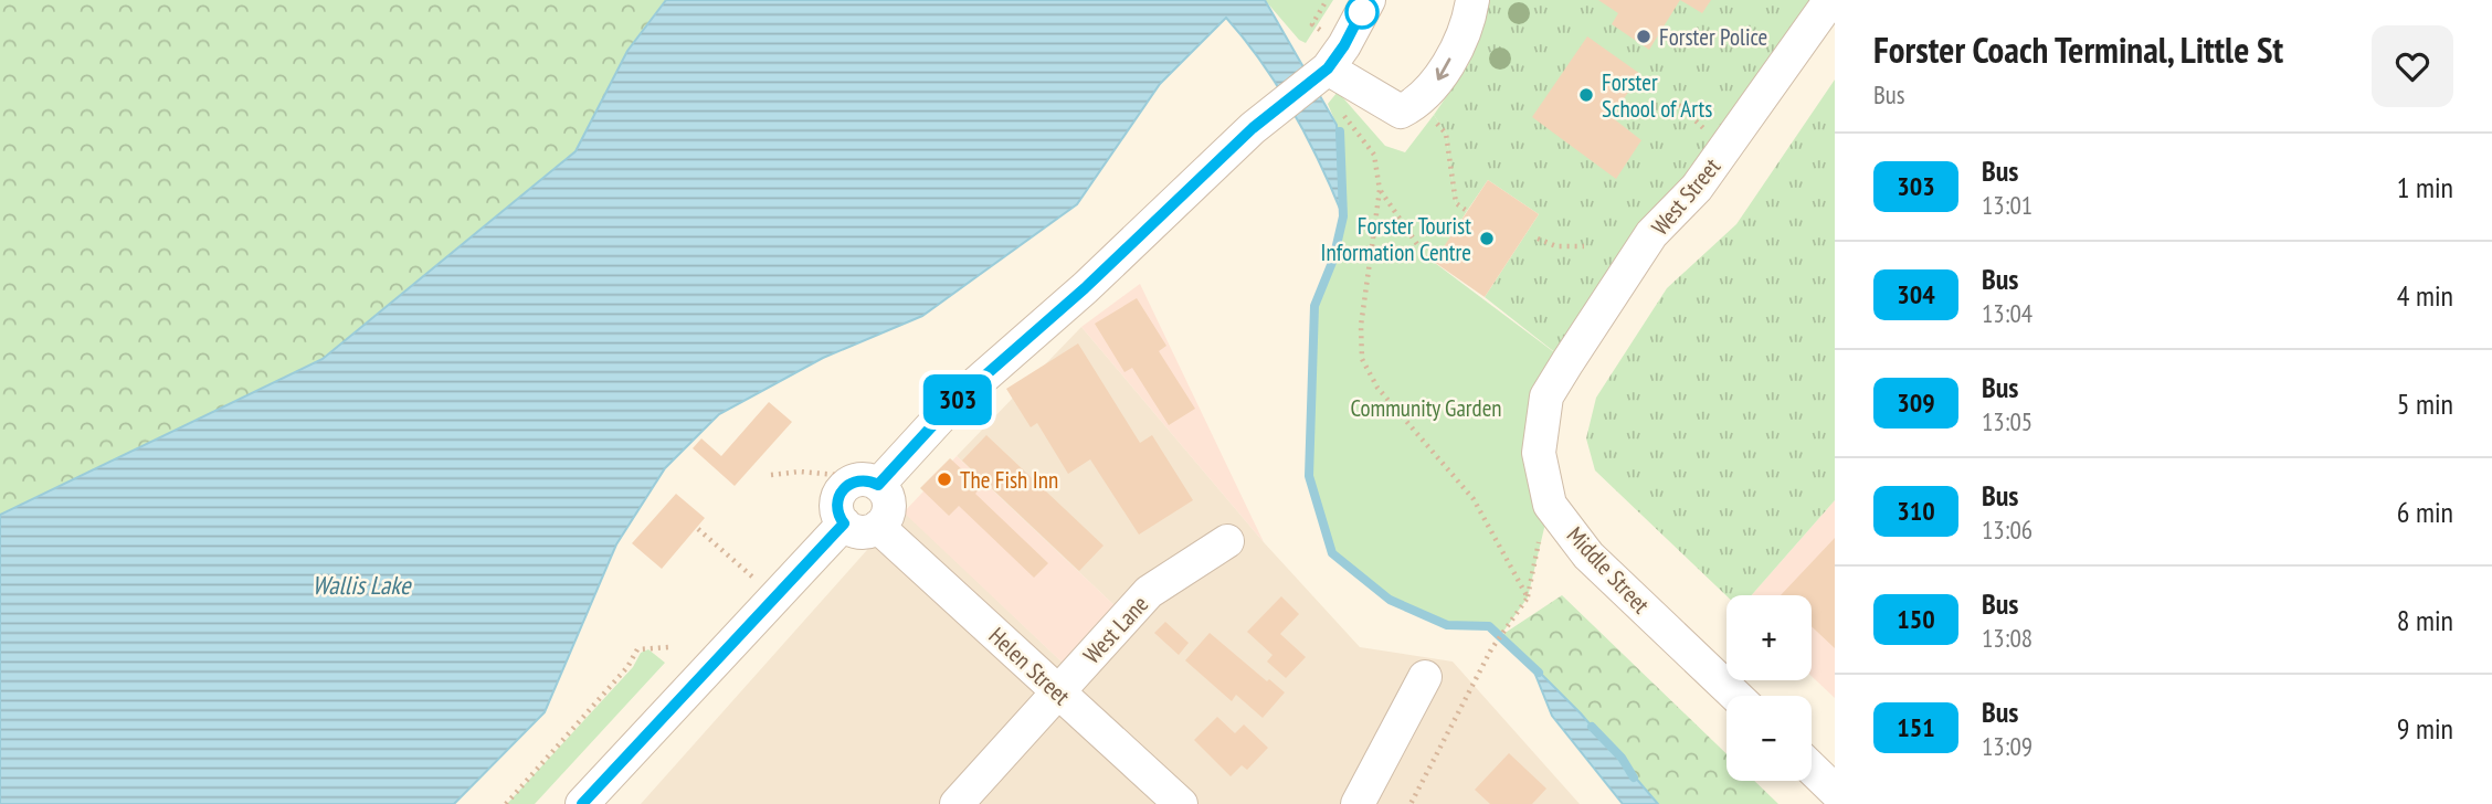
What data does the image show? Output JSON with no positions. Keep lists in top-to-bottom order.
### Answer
{
  "streets": {
    "street": [
      "West Street",
      "Middle Street",
      "West Lane",
      "Helen Street"
    ]
  },
  "crossings": [
    ["West Street", "Middle Street"],
    ["West Lane", "Helen Street"]
  ],
  "water": ["Wallis Lake"],
  "parks": ["Community Garden"],
  "places": [
    "Forster Police",
    "Forster School of Arts",
    "Forster Tourist Information Centre",
    "The Fish Inn"
  ],
  "lines": ["bus line 303"],
  "page": {
    "on_map": "303",
    "heading": ["Forster Coach Terminal, Little St", "Bus"],
    "list": [
      {
        "mark": "303",
        "name": "Bus",
        "note": "13:01",
        "value": "1 min"
      },
      {
        "mark": "304",
        "name": "Bus",
        "note": "13:04",
        "value": "4 min"
      },
      {
        "mark": "309",
        "name": "Bus",
        "note": "13:05",
        "value": "5 min"
      },
      {
        "mark": "310",
        "name": "Bus",
        "note": "13:06",
        "value": "6 min"
      },
      {
        "mark": "150",
        "name": "Bus",
        "note": "13:08",
        "value": "8 min"
      },
      {
        "mark": "151",
        "name": "Bus",
        "note": "13:09",
        "value": "9 min"
      }
    ],
    "map_buttons": ["+", "−"]
  }
}
